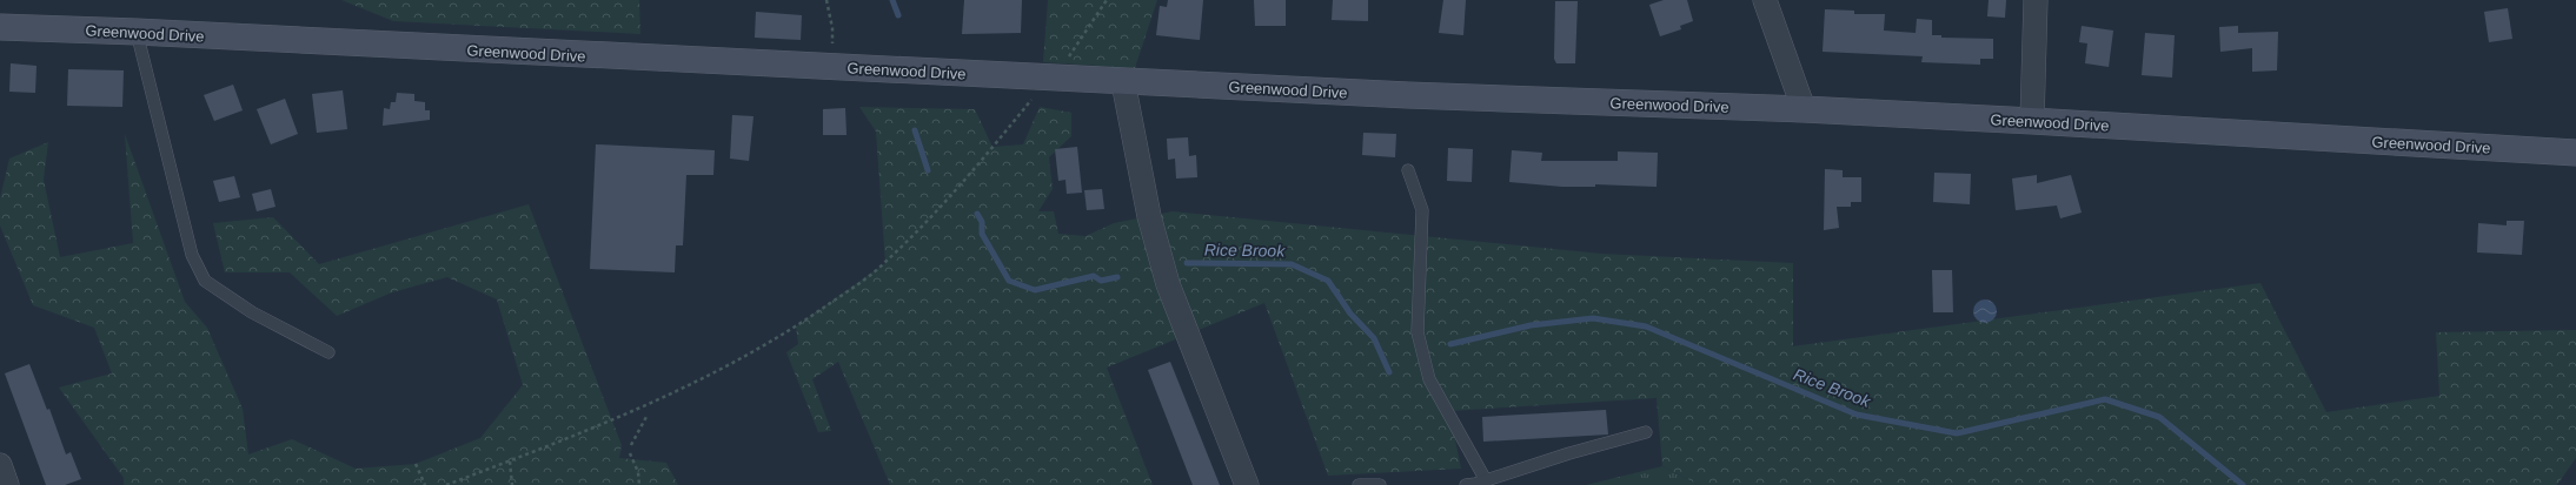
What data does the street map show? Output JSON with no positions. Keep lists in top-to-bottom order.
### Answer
{
  "streets": {
    "main road": ["Greenwood Drive"]
  },
  "water": ["Rice Brook"]
}
